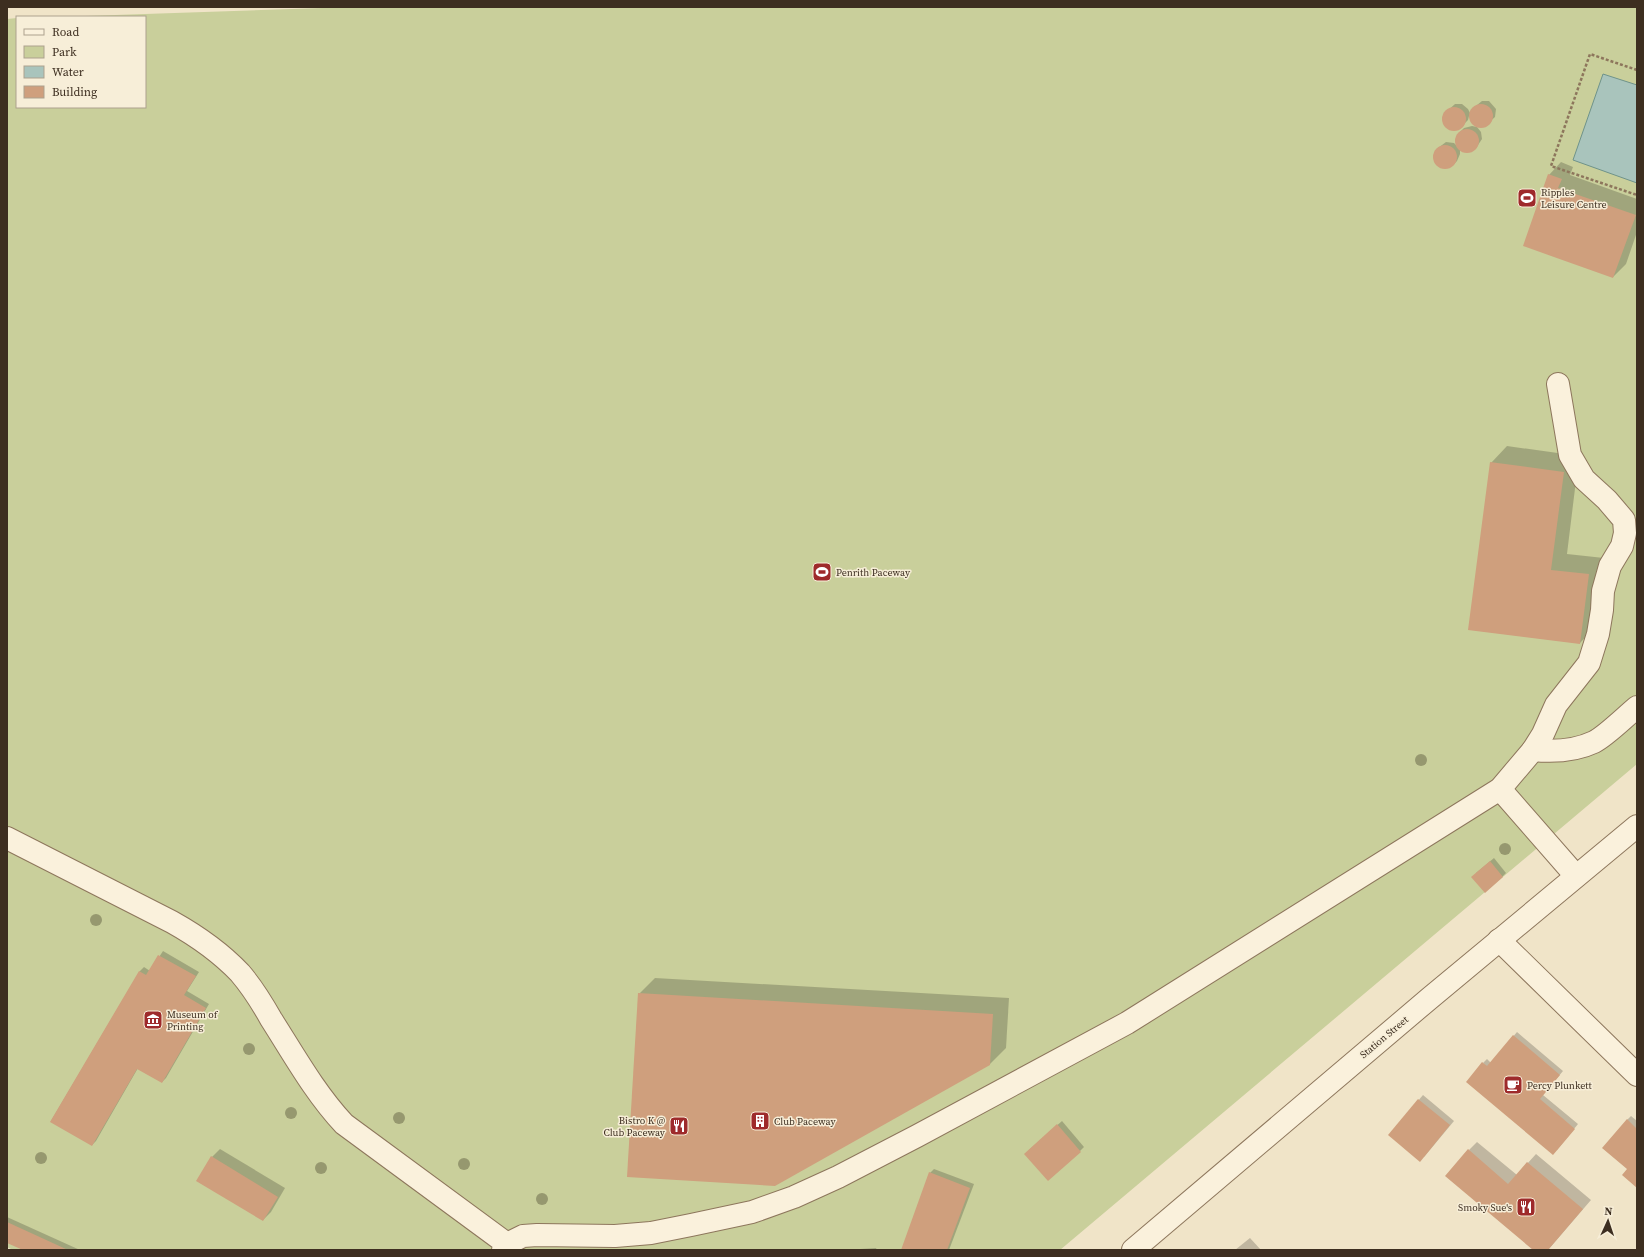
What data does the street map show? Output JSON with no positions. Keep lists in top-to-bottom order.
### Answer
{
  "streets": {
    "street": ["Station Street"]
  },
  "places": {
    "sports": ["Ripples Leisure Centre", "Penrith Paceway"],
    "museum": ["Museum of Printing"],
    "cafe": ["Percy Plunkett"],
    "building": ["Club Paceway"],
    "restaurant": ["Bistro K @ Club Paceway", "Smoky Sue's"]
  },
  "legend": [
    "Road",
    "Park",
    "Water",
    "Building"
  ],
  "north": "top"
}
